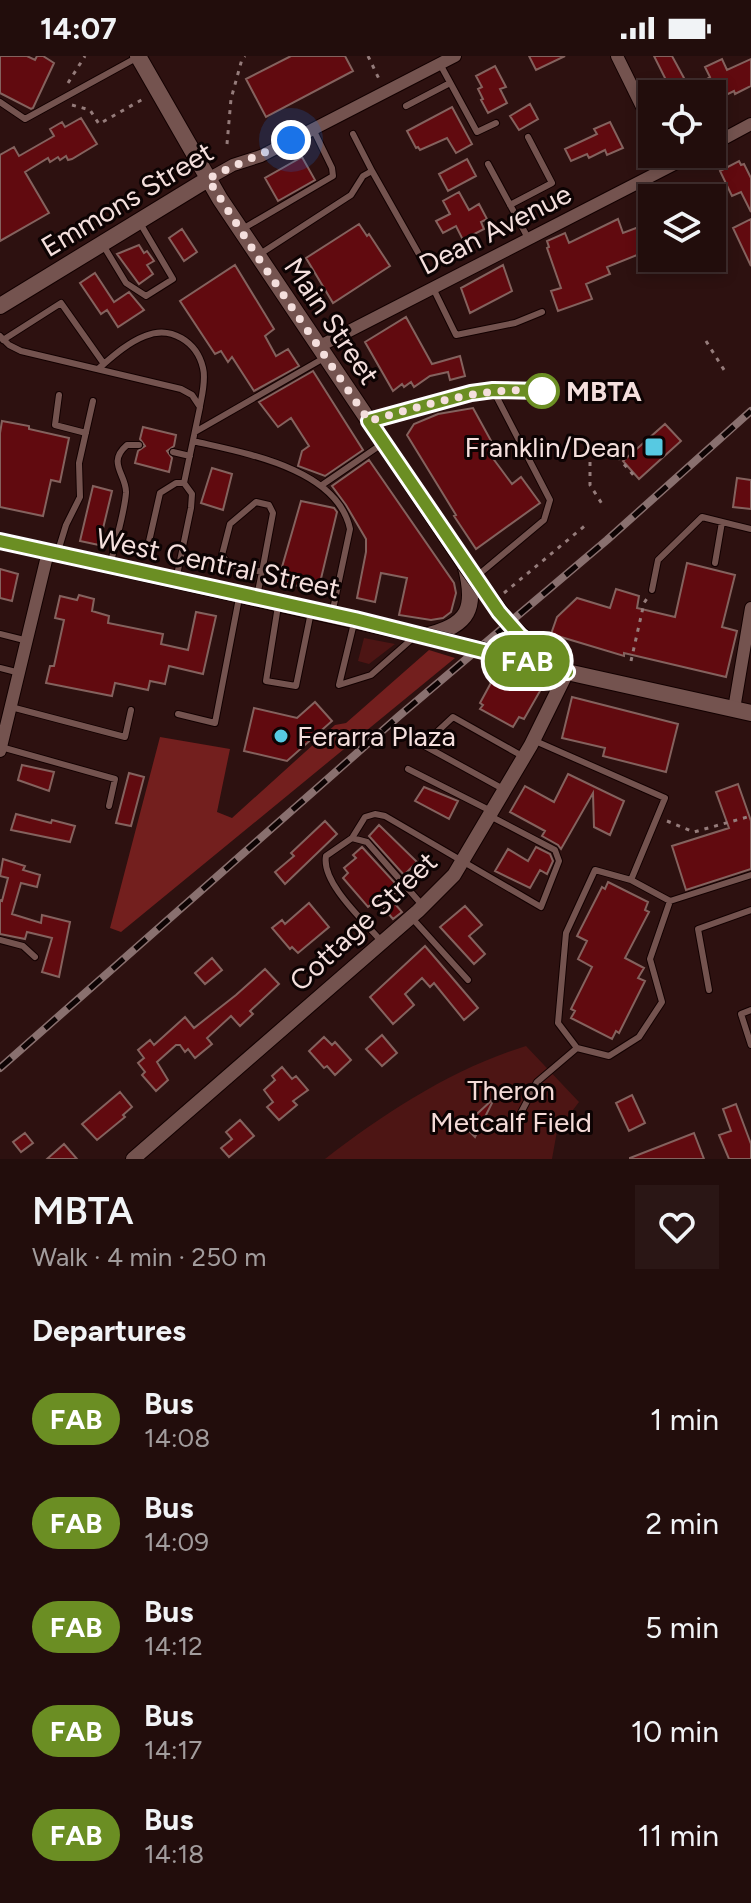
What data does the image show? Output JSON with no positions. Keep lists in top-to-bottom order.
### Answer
{
  "streets": {
    "main road": ["Emmons Street", "Main Street", "West Central Street"],
    "street": ["Dean Avenue", "Cottage Street"]
  },
  "crossings": [
    ["Emmons Street", "Main Street"],
    ["Dean Avenue", "Main Street"],
    ["Main Street", "West Central Street"],
    ["Main Street", "Cottage Street"],
    ["West Central Street", "Cottage Street"]
  ],
  "parks": ["Theron Metcalf Field"],
  "places": {
    "other": ["MBTA", "Ferarra Plaza"],
    "transit": ["Franklin/Dean"]
  },
  "lines": ["bus line FAB"],
  "page": {
    "status": "14:07",
    "on_map": "FAB",
    "heading": [
      ["MBTA", "Walk · 4 min · 250 m"],
      "Departures"
    ],
    "list": [
      {
        "mark": "FAB",
        "name": "Bus",
        "note": "14:08",
        "value": "1 min"
      },
      {
        "mark": "FAB",
        "name": "Bus",
        "note": "14:09",
        "value": "2 min"
      },
      {
        "mark": "FAB",
        "name": "Bus",
        "note": "14:12",
        "value": "5 min"
      },
      {
        "mark": "FAB",
        "name": "Bus",
        "note": "14:17",
        "value": "10 min"
      },
      {
        "mark": "FAB",
        "name": "Bus",
        "note": "14:18",
        "value": "11 min"
      }
    ]
  }
}
